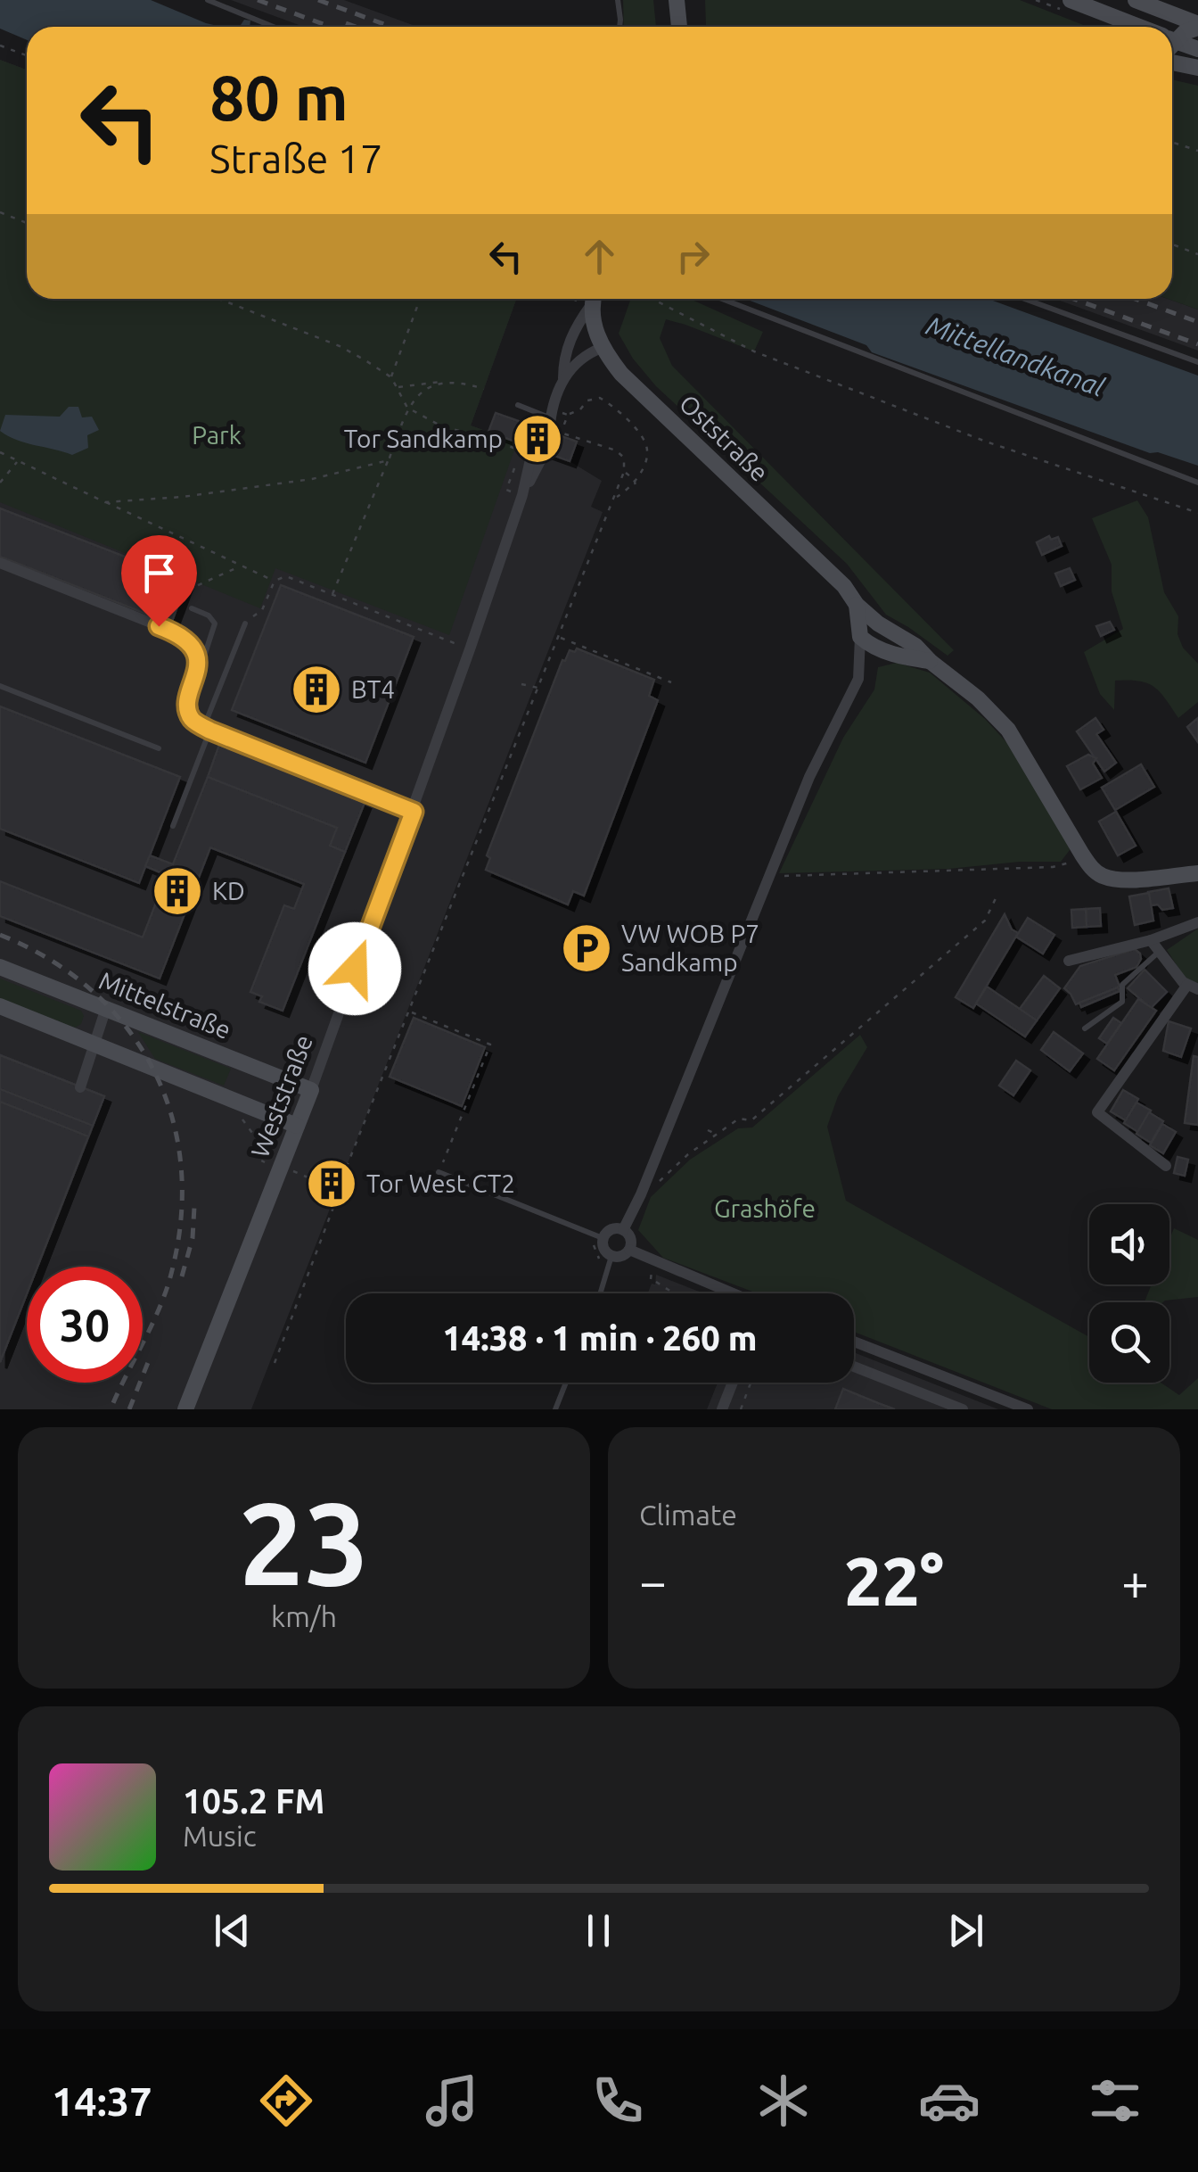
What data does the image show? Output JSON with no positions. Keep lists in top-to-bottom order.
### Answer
{
  "streets": {
    "street": ["Oststraße", "Mittelstraße", "Weststraße"]
  },
  "crossings": [
    ["Mittelstraße", "Weststraße"]
  ],
  "water": ["Mittellandkanal"],
  "parks": ["Park", "Grashöfe"],
  "places": {
    "building": [
      "Tor Sandkamp",
      "BT4",
      "KD",
      "Tor West CT2"
    ],
    "parking": ["VW WOB P7 Sandkamp"]
  },
  "page": {
    "turn": ["80 m", "Straße 17"],
    "limit": "30",
    "trip": "14:38 · 1 min · 260 m",
    "tile": [
      ["23", "km/h"],
      "Climate"
    ],
    "heat": ["−", "22°", "+"],
    "song": ["105.2 FM", "Music"],
    "tabs": "14:37"
  }
}
